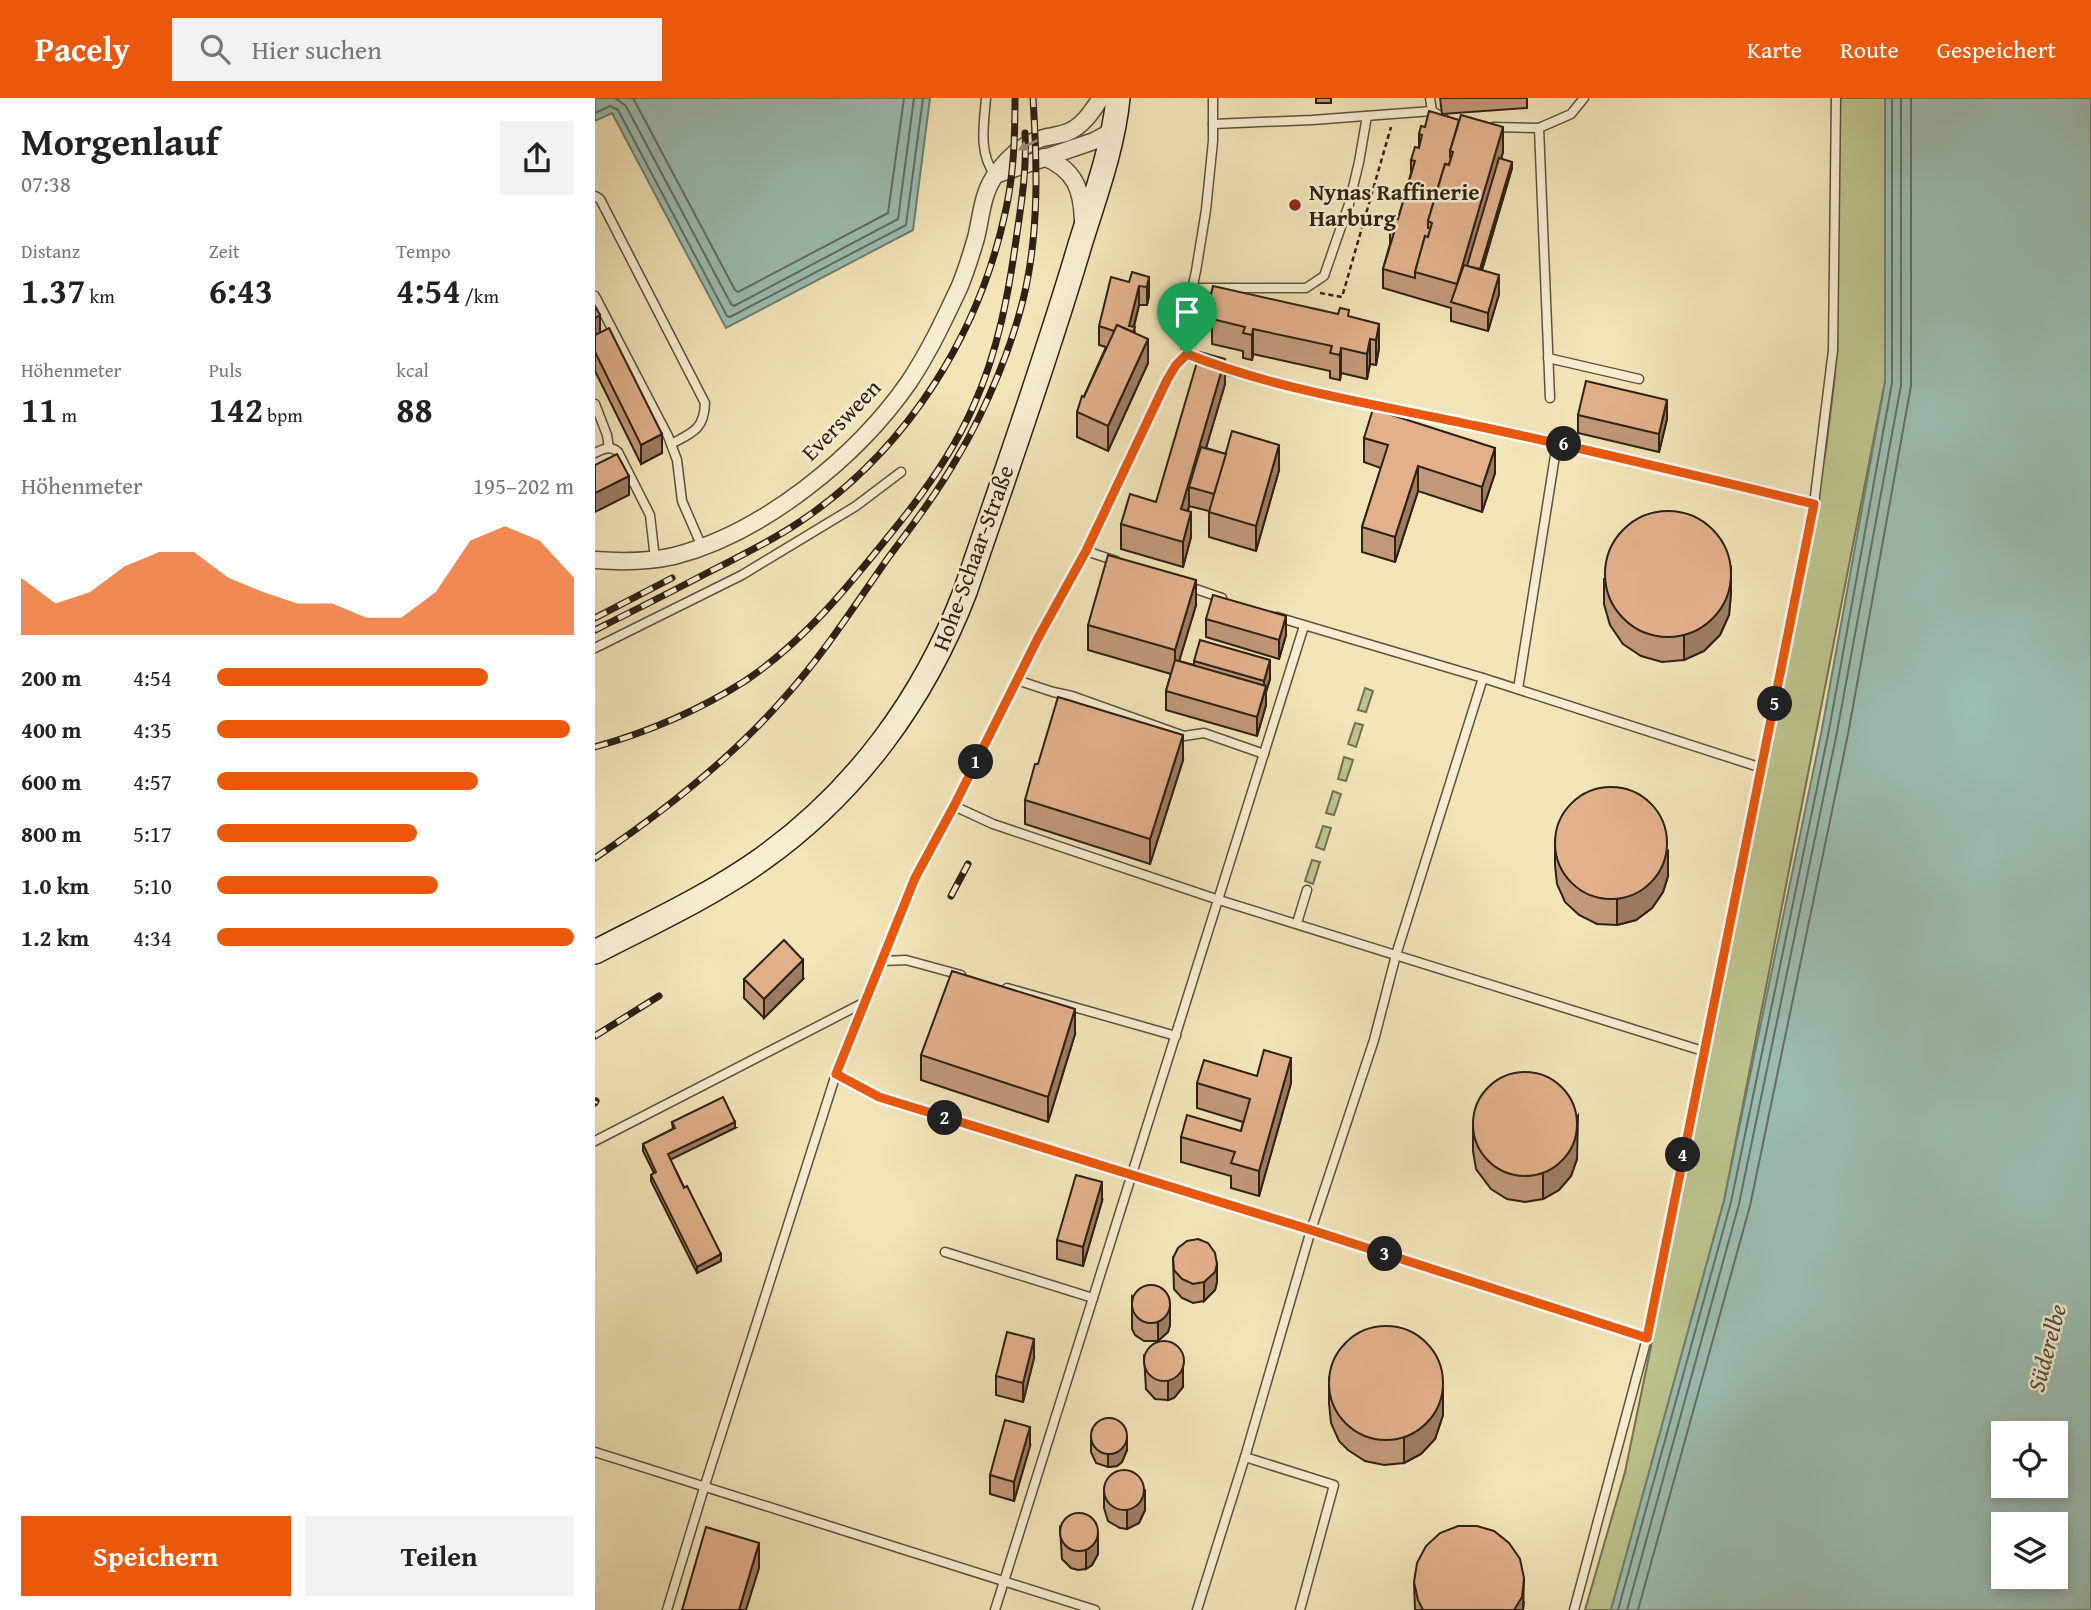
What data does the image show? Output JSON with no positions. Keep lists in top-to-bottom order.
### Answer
{
  "streets": {
    "main road": ["Hohe-Schaar-Straße"],
    "street": ["Eversween"]
  },
  "water": ["Süderelbe"],
  "places": ["Nynas Raffinerie Harburg"],
  "page": {
    "header": "Pacely",
    "search": "Hier suchen",
    "nav": ["Karte", "Route", "Gespeichert"],
    "heading": ["Morgenlauf", "07:38"],
    "stats": [
      ["Distanz", "1.37 km"],
      ["Zeit", "6:43"],
      ["Tempo", "4:54 /km"],
      ["Höhenmeter", "11 m"],
      ["Puls", "142 bpm"],
      ["kcal", "88"]
    ],
    "pins": [
      "6",
      "5",
      "1",
      "2",
      "4",
      "3"
    ],
    "chart": ["Höhenmeter", "195–202 m"],
    "list": [
      {
        "name": "200 m",
        "note": "4:54"
      },
      {
        "name": "400 m",
        "note": "4:35"
      },
      {
        "name": "600 m",
        "note": "4:57"
      },
      {
        "name": "800 m",
        "note": "5:17"
      },
      {
        "name": "1.0 km",
        "note": "5:10"
      },
      {
        "name": "1.2 km",
        "note": "4:34"
      }
    ],
    "buttons": ["Speichern", "Teilen"]
  }
}
